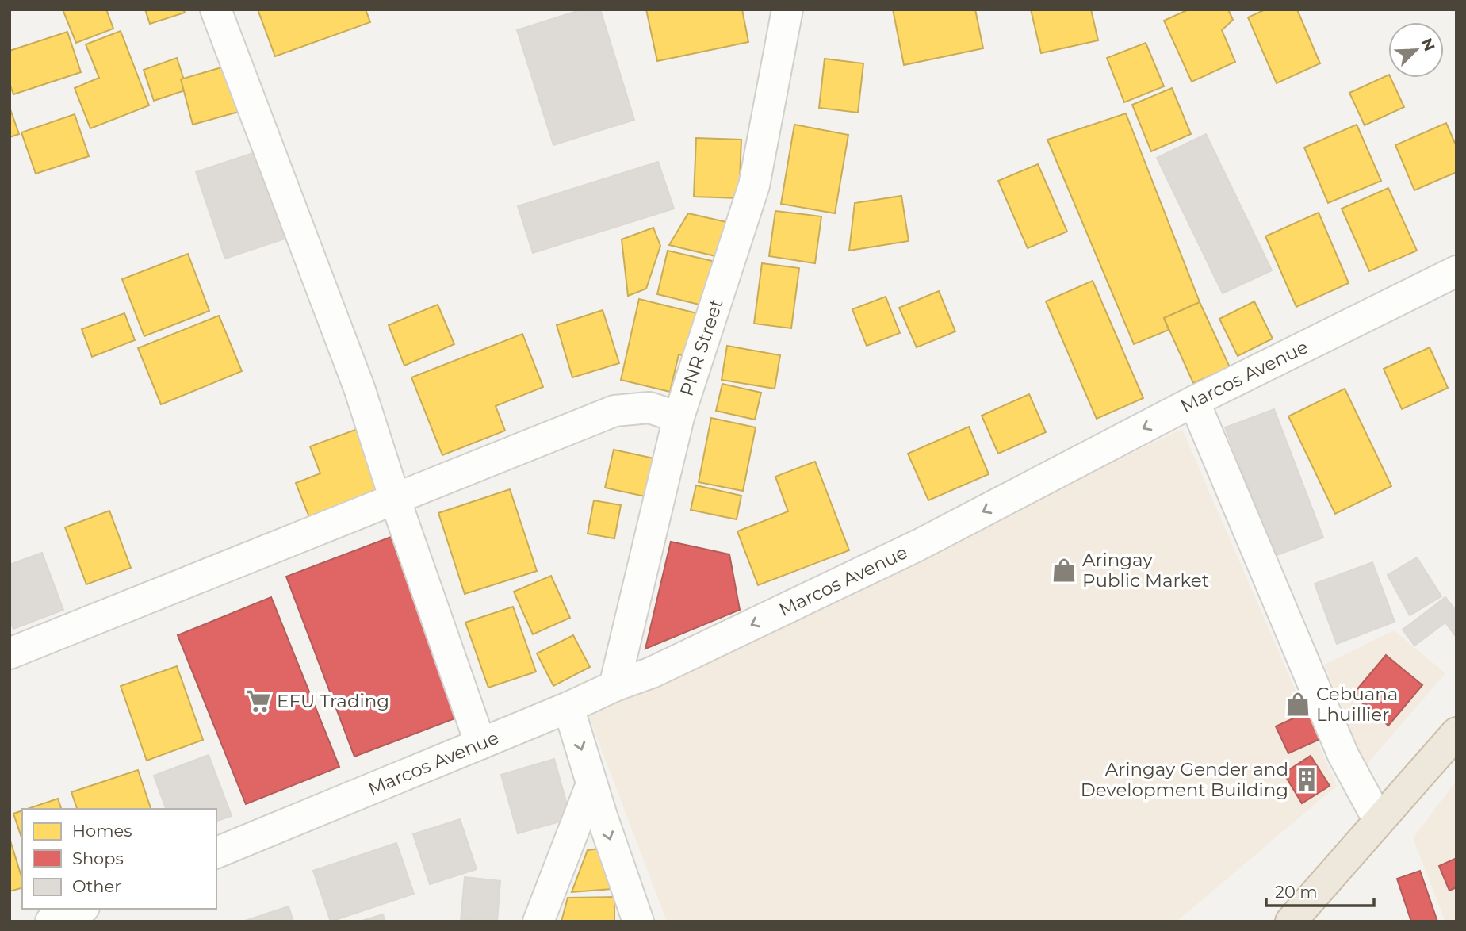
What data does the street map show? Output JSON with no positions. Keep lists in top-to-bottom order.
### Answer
{
  "streets": {
    "street": ["PNR Street", "Marcos Avenue"]
  },
  "crossings": [
    ["PNR Street", "Marcos Avenue"]
  ],
  "one_way": ["Marcos Avenue"],
  "places": {
    "shop": ["Aringay Public Market", "Cebuana Lhuillier"],
    "supermarket": ["EFU Trading"],
    "building": ["Aringay Gender and Development Building"]
  },
  "legend": ["Homes", "Shops", "Other"],
  "scale_bar": "20 m",
  "north": "top right"
}
